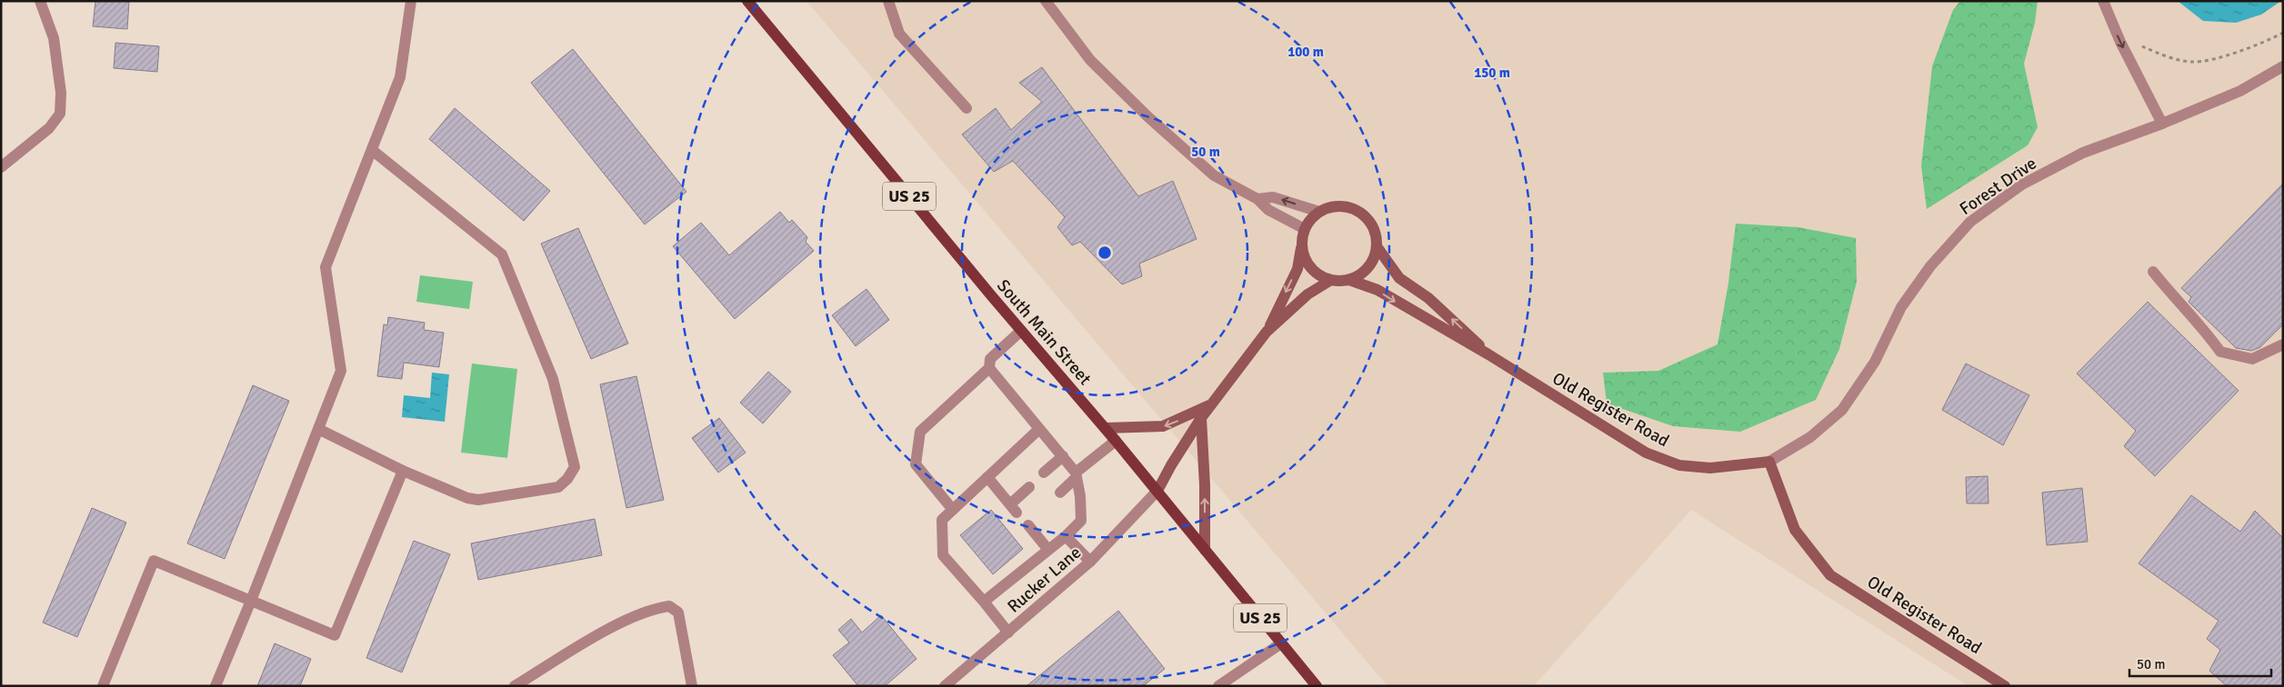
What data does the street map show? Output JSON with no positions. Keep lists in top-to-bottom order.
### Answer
{
  "streets": {
    "main road": ["US 25", "South Main Street"],
    "street": ["Forest Drive", "Old Register Road", "Rucker Lane"]
  },
  "crossings": [
    ["Forest Drive", "Old Register Road"],
    ["South Main Street", "Rucker Lane"]
  ],
  "scale_bar": "50 m",
  "rings": ["100 m", "150 m", "50 m"]
}
